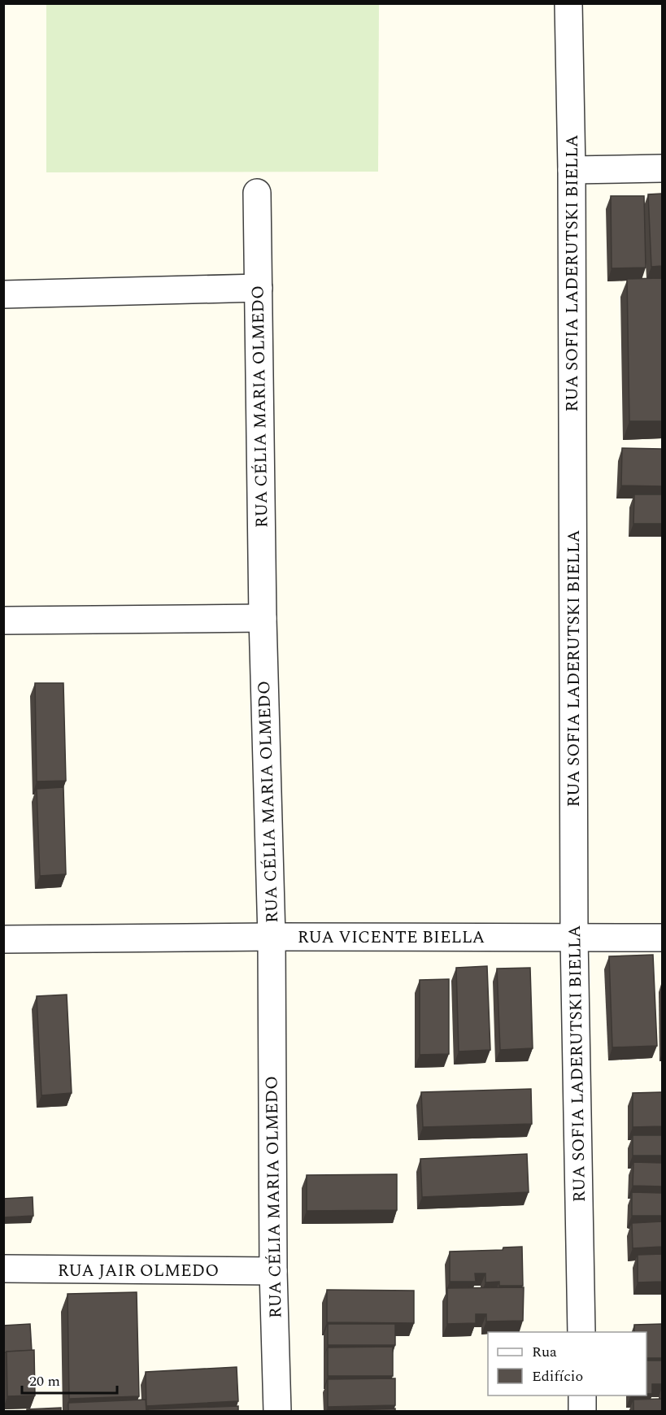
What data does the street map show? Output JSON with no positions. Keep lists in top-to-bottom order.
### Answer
{
  "streets": {
    "street": [
      "RUA SOFIA LADERUTSKI BIELLA",
      "RUA CÉLIA MARIA OLMEDO",
      "RUA VICENTE BIELLA",
      "RUA JAIR OLMEDO"
    ]
  },
  "crossings": [
    ["RUA SOFIA LADERUTSKI BIELLA", "RUA VICENTE BIELLA"],
    ["RUA CÉLIA MARIA OLMEDO", "RUA VICENTE BIELLA"],
    ["RUA CÉLIA MARIA OLMEDO", "RUA JAIR OLMEDO"]
  ],
  "legend": ["Rua", "Edifício"],
  "scale_bar": "20 m"
}
